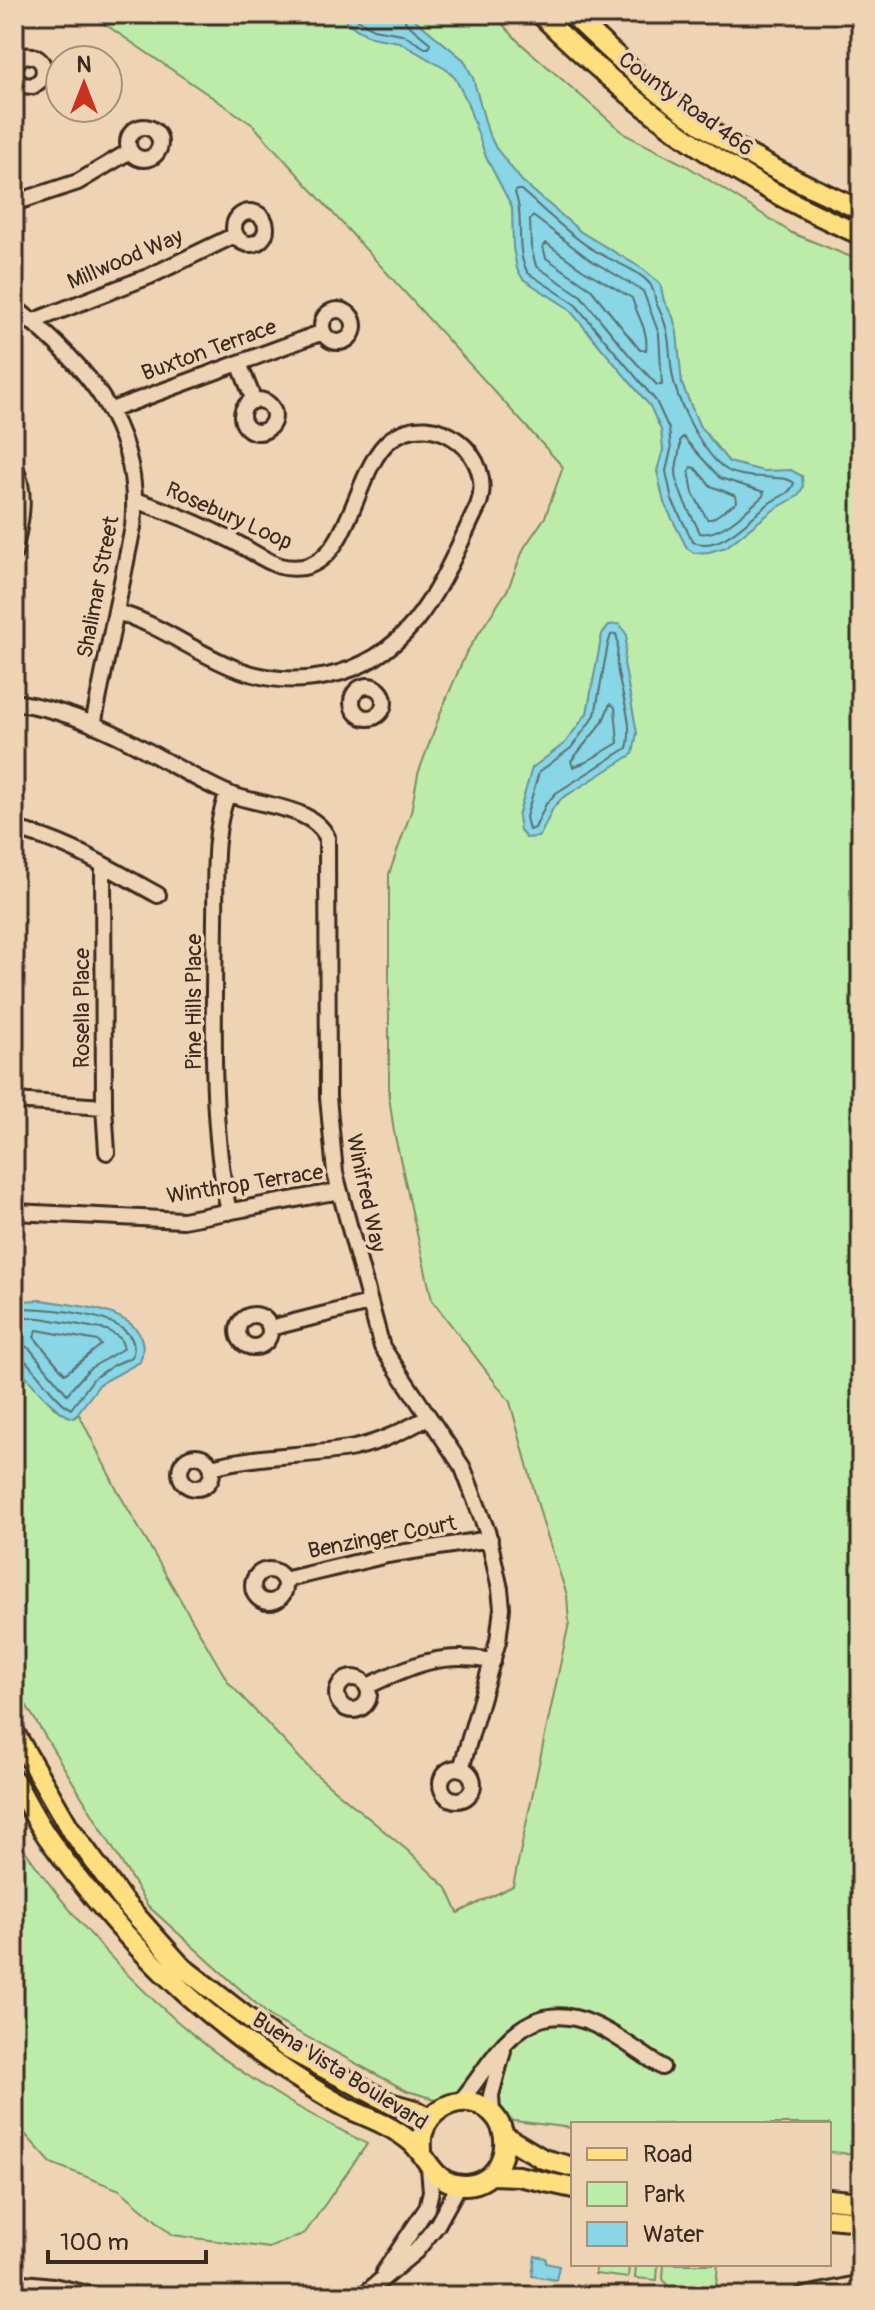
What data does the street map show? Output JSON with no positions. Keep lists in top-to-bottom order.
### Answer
{
  "streets": {
    "main road": ["County Road 466", "Buena Vista Boulevard"],
    "street": [
      "Millwood Way",
      "Buxton Terrace",
      "Rosebury Loop",
      "Shalimar Street",
      "Pine Hills Place",
      "Rosella Place",
      "Winthrop Terrace",
      "Winifred Way",
      "Benzinger Court"
    ]
  },
  "crossings": [
    ["Millwood Way", "Shalimar Street"],
    ["Buxton Terrace", "Shalimar Street"],
    ["Rosebury Loop", "Shalimar Street"],
    ["Shalimar Street", "Winifred Way"],
    ["Pine Hills Place", "Winthrop Terrace"],
    ["Pine Hills Place", "Winifred Way"],
    ["Winthrop Terrace", "Winifred Way"],
    ["Winifred Way", "Benzinger Court"]
  ],
  "legend": ["Road", "Park", "Water"],
  "scale_bar": "100 m",
  "north": "top"
}
